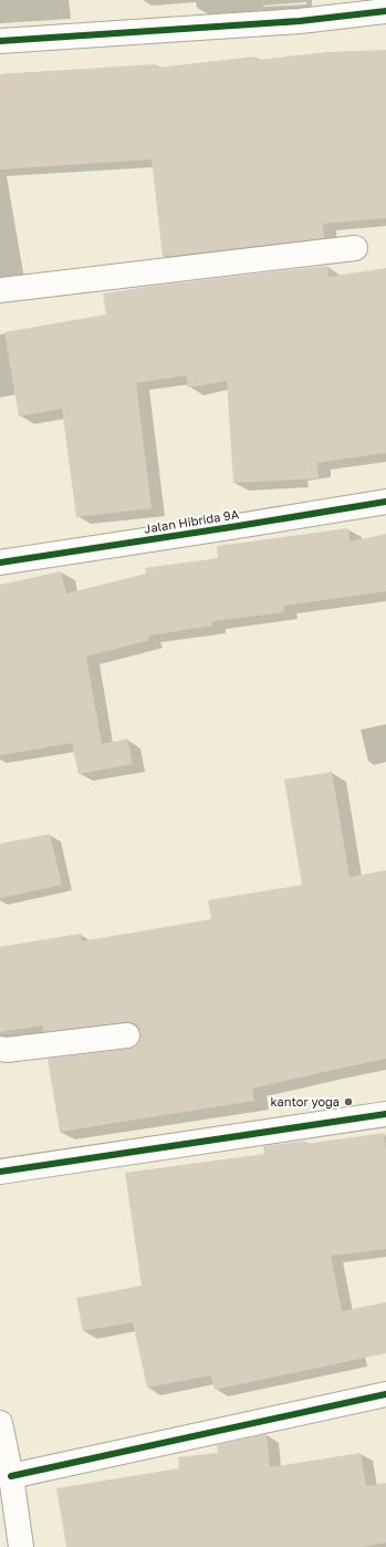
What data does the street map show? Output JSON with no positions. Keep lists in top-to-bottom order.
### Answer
{
  "streets": {
    "street": ["Jalan Hibrida 9A"]
  },
  "places": ["kantor yoga"]
}
